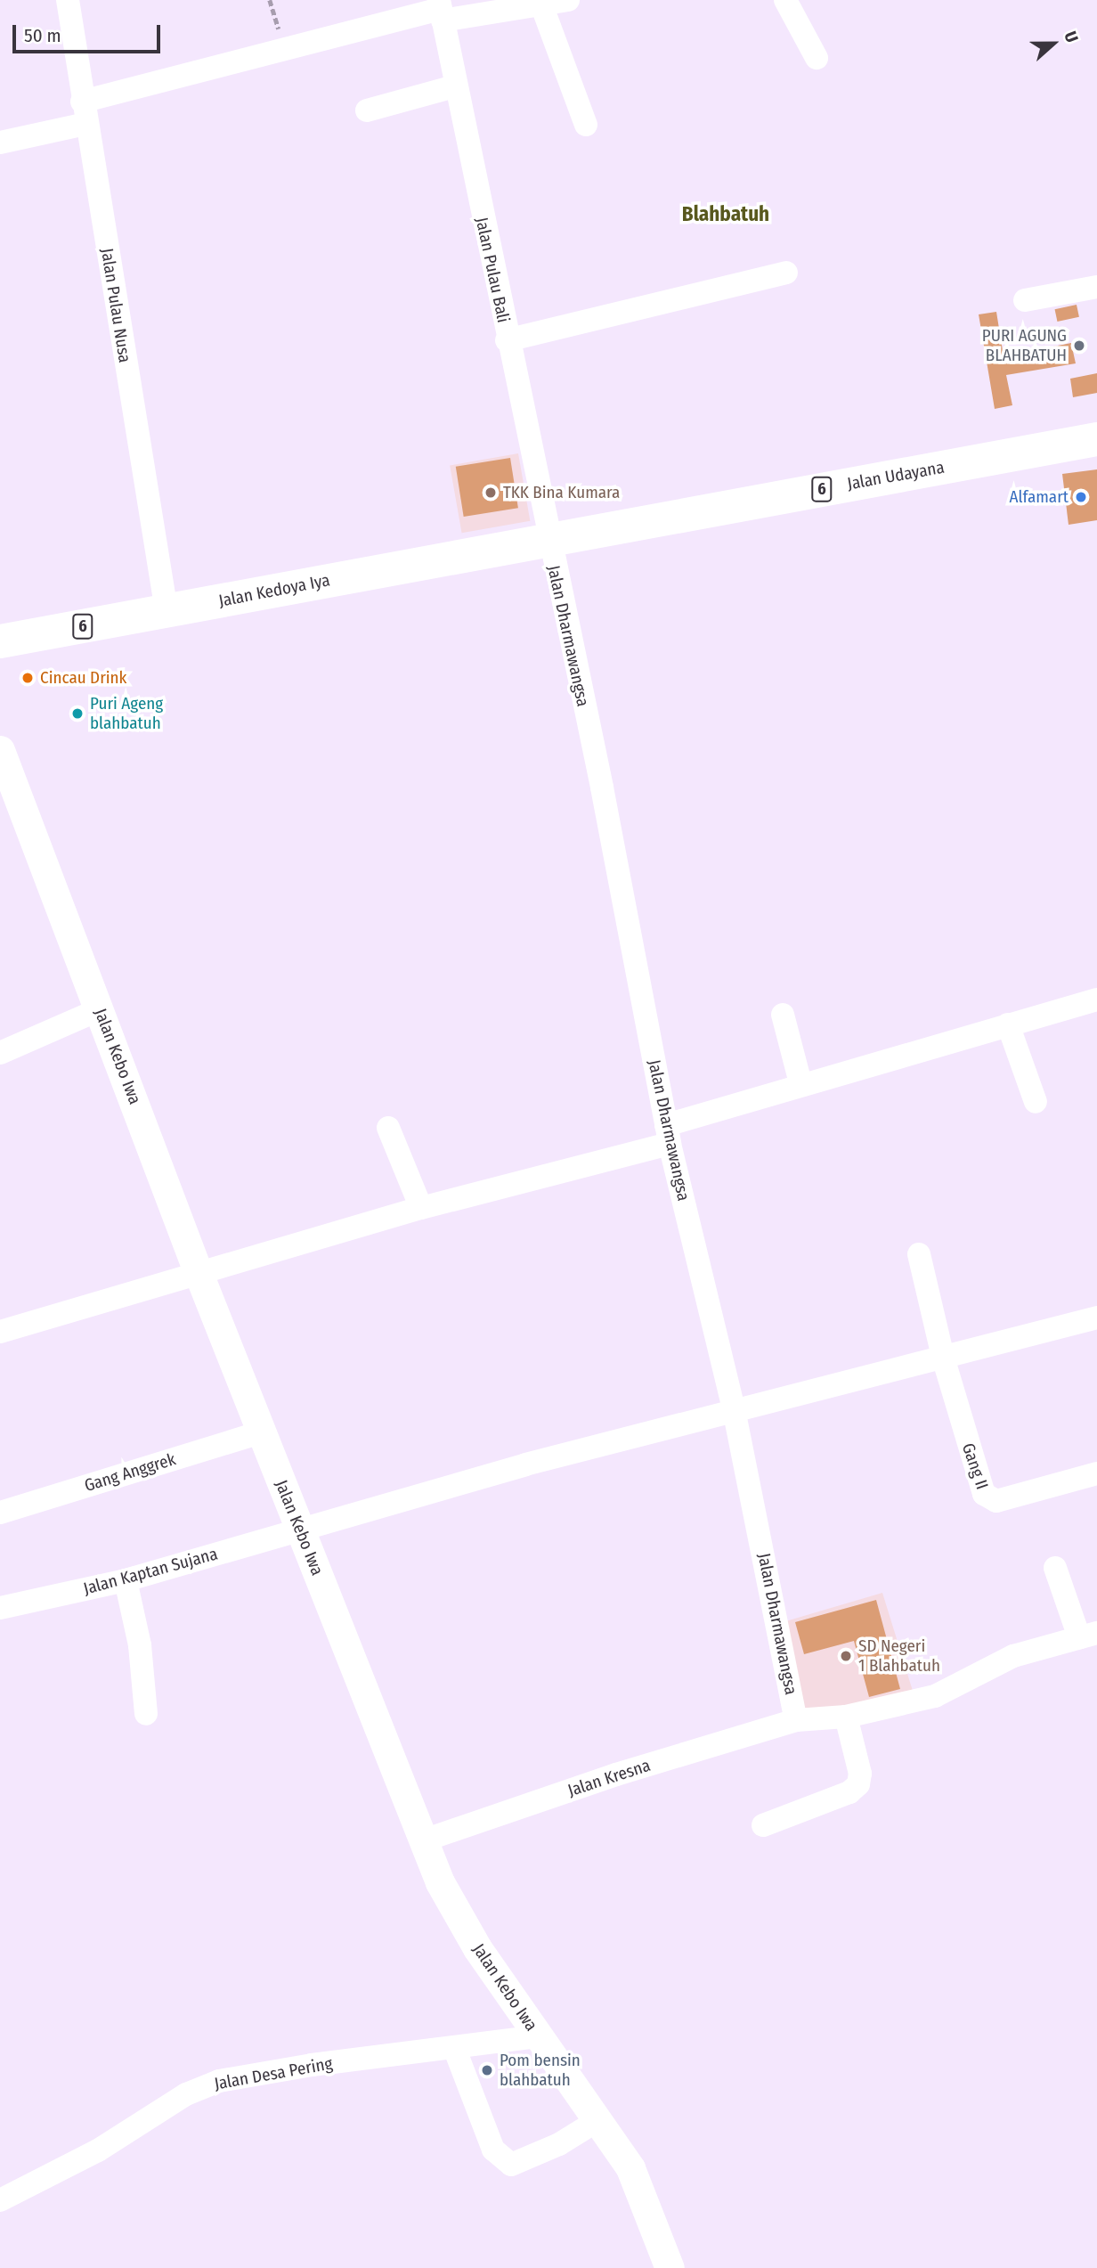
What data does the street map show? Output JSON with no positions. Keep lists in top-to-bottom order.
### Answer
{
  "streets": {
    "highway": ["Jalan Udayana", "6", "Jalan Kedoya Iya"],
    "main road": ["Jalan Kebo Iwa"],
    "street": [
      "Jalan Pulau Bali",
      "Jalan Pulau Nusa",
      "Jalan Dharmawangsa",
      "Gang II",
      "Gang Anggrek",
      "Jalan Kaptan Sujana",
      "Jalan Kresna",
      "Jalan Desa Pering"
    ]
  },
  "crossings": [
    ["Jalan Pulau Bali", "Jalan Udayana"],
    ["Jalan Pulau Bali", "Jalan Kedoya Iya"],
    ["Jalan Pulau Bali", "Jalan Dharmawangsa"],
    ["Jalan Pulau Nusa", "Jalan Kedoya Iya"],
    ["Jalan Udayana", "Jalan Kedoya Iya"],
    ["Jalan Udayana", "Jalan Dharmawangsa"],
    ["Jalan Kedoya Iya", "Jalan Dharmawangsa"],
    ["Jalan Dharmawangsa", "Jalan Kaptan Sujana"],
    ["Jalan Dharmawangsa", "Jalan Kresna"],
    ["Jalan Kebo Iwa", "Gang Anggrek"],
    ["Jalan Kebo Iwa", "Jalan Kaptan Sujana"],
    ["Jalan Kebo Iwa", "Jalan Kresna"],
    ["Jalan Kebo Iwa", "Jalan Desa Pering"],
    ["Gang II", "Jalan Kaptan Sujana"]
  ],
  "districts": ["Blahbatuh"],
  "places": [
    "PURI AGUNG BLAHBATUH",
    "TKK Bina Kumara",
    "Alfamart",
    "Cincau Drink",
    "Puri Ageng blahbatuh",
    "SD Negeri 1 Blahbatuh",
    "Pom bensin blahbatuh"
  ],
  "scale_bar": "50 m",
  "north": "right"
}
